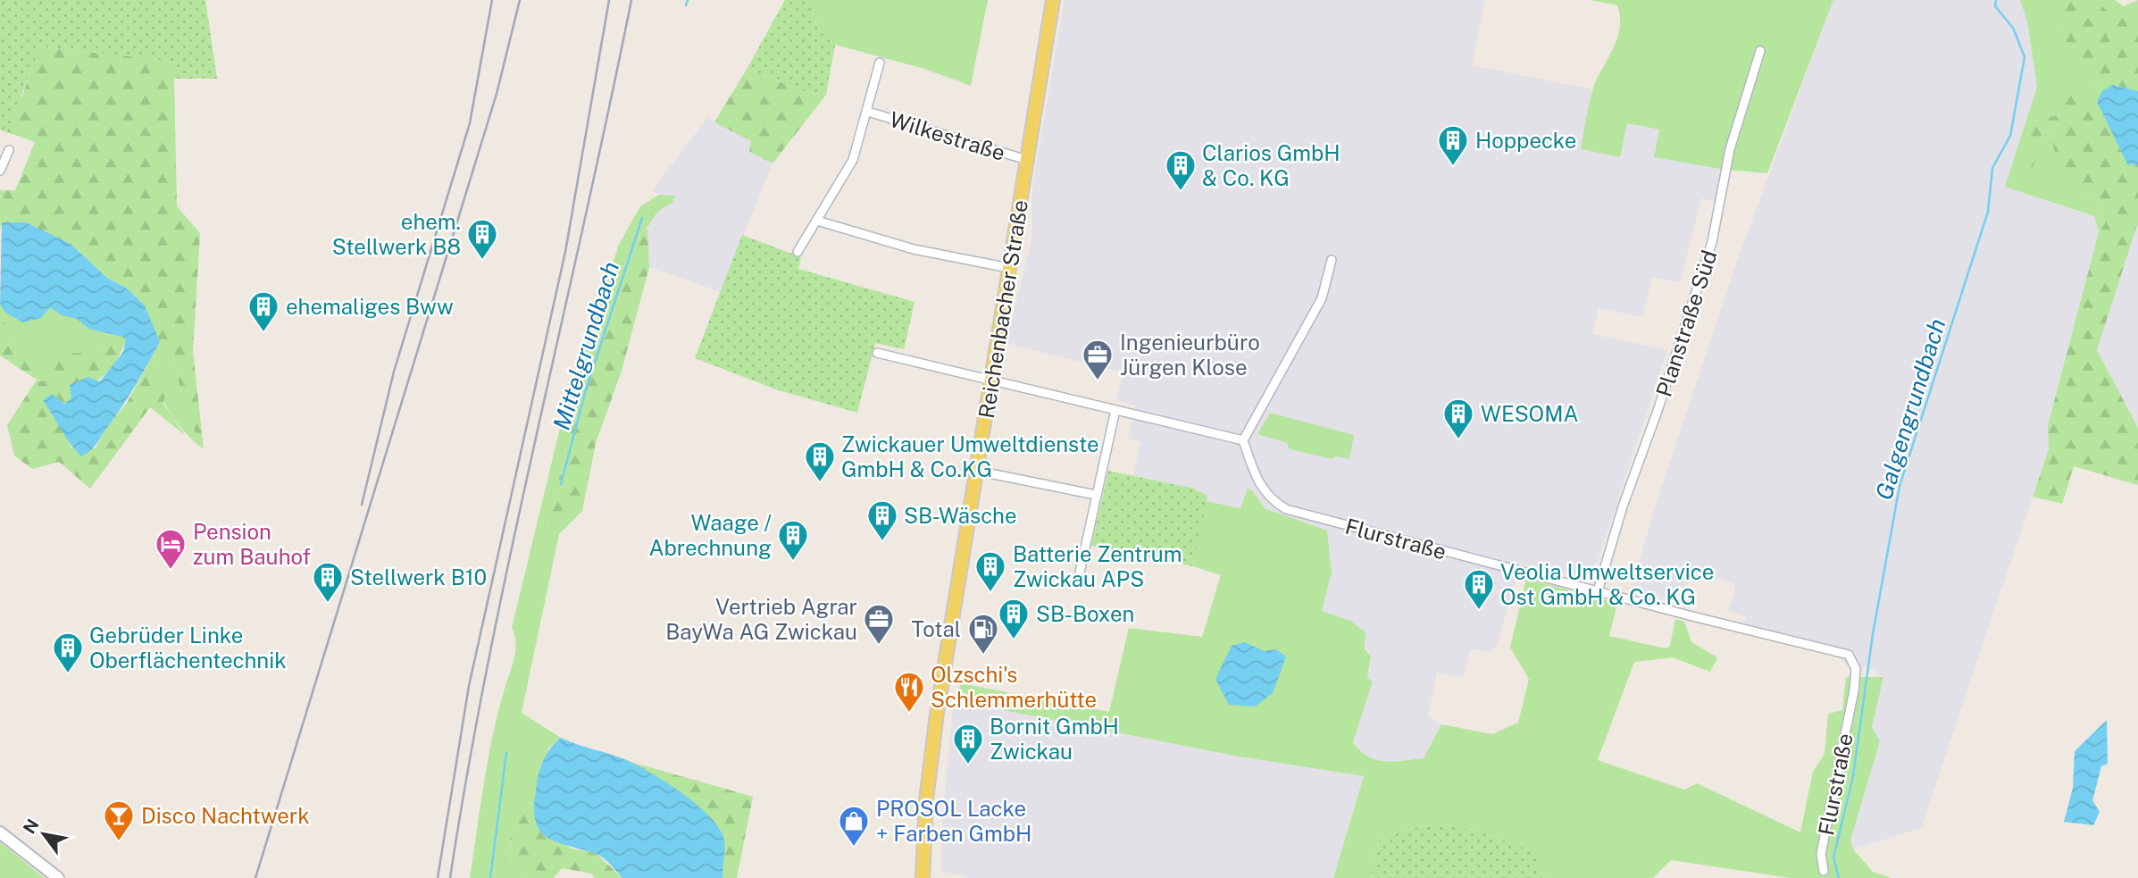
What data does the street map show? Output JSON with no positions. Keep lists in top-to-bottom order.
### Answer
{
  "streets": {
    "main road": ["Reichenbacher Straße"],
    "street": ["Wilkestraße", "Planstraße Süd", "Flurstraße"]
  },
  "crossings": [
    ["Wilkestraße", "Reichenbacher Straße"],
    ["Planstraße Süd", "Flurstraße"]
  ],
  "water": ["Mittelgrundbach", "Galgengrundbach"],
  "places": {
    "building": [
      "Hoppecke",
      "Clarios GmbH & Co. KG",
      "ehem. Stellwerk B8",
      "ehemaliges Bww",
      "WESOMA",
      "Zwickauer Umweltdienste GmbH & Co.KG",
      "SB-Wäsche",
      "Waage / Abrechnung",
      "Batterie Zentrum Zwickau APS",
      "Stellwerk B10",
      "Veolia Umweltservice Ost GmbH & Co. KG",
      "SB-Boxen",
      "Gebrüder Linke Oberflächentechnik",
      "Bornit GmbH Zwickau"
    ],
    "office": ["Ingenieurbüro Jürgen Klose", "Vertrieb Agrar BayWa AG Zwickau"],
    "hotel": ["Pension zum Bauhof"],
    "fuel station": ["Total"],
    "restaurant": ["Olzschi's Schlemmerhütte"],
    "bar": ["Disco Nachtwerk"],
    "shop": ["PROSOL Lacke + Farben GmbH"]
  },
  "north": "top left"
}
